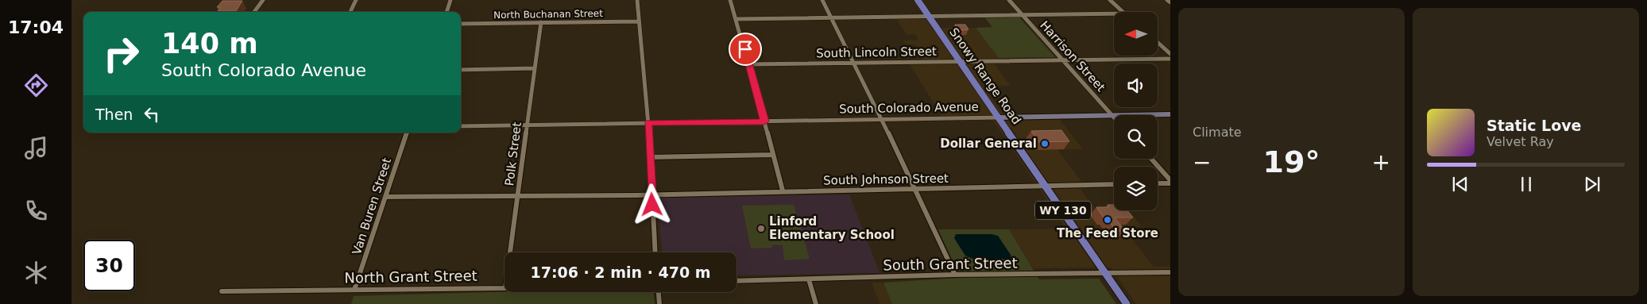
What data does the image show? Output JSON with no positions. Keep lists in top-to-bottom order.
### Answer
{
  "streets": {
    "main road": ["Snowy Range Road", "WY 130"],
    "street": [
      "North Buchanan Street",
      "South Lincoln Street",
      "Harrison Street",
      "South Colorado Avenue",
      "Polk Street",
      "South Johnson Street",
      "Van Buren Street",
      "South Grant Street",
      "North Grant Street"
    ]
  },
  "crossings": [
    ["North Buchanan Street", "Polk Street"],
    ["South Lincoln Street", "Harrison Street"],
    ["South Lincoln Street", "Snowy Range Road"],
    ["Harrison Street", "South Colorado Avenue"],
    ["Snowy Range Road", "South Colorado Avenue"],
    ["Snowy Range Road", "South Johnson Street"],
    ["Snowy Range Road", "South Grant Street"],
    ["South Colorado Avenue", "Polk Street"],
    ["Polk Street", "South Johnson Street"],
    ["South Johnson Street", "Van Buren Street"],
    ["Van Buren Street", "North Grant Street"]
  ],
  "places": ["Dollar General", "The Feed Store", "Linford Elementary School"],
  "north": "left",
  "page": {
    "tabs": "17:04",
    "tile": "Climate",
    "turn": ["140 m", "South Colorado Avenue"],
    "then": "Then",
    "song": ["Static Love", "Velvet Ray"],
    "heat": ["−", "19°", "+"],
    "limit": "30",
    "trip": "17:06 · 2 min · 470 m"
  }
}
